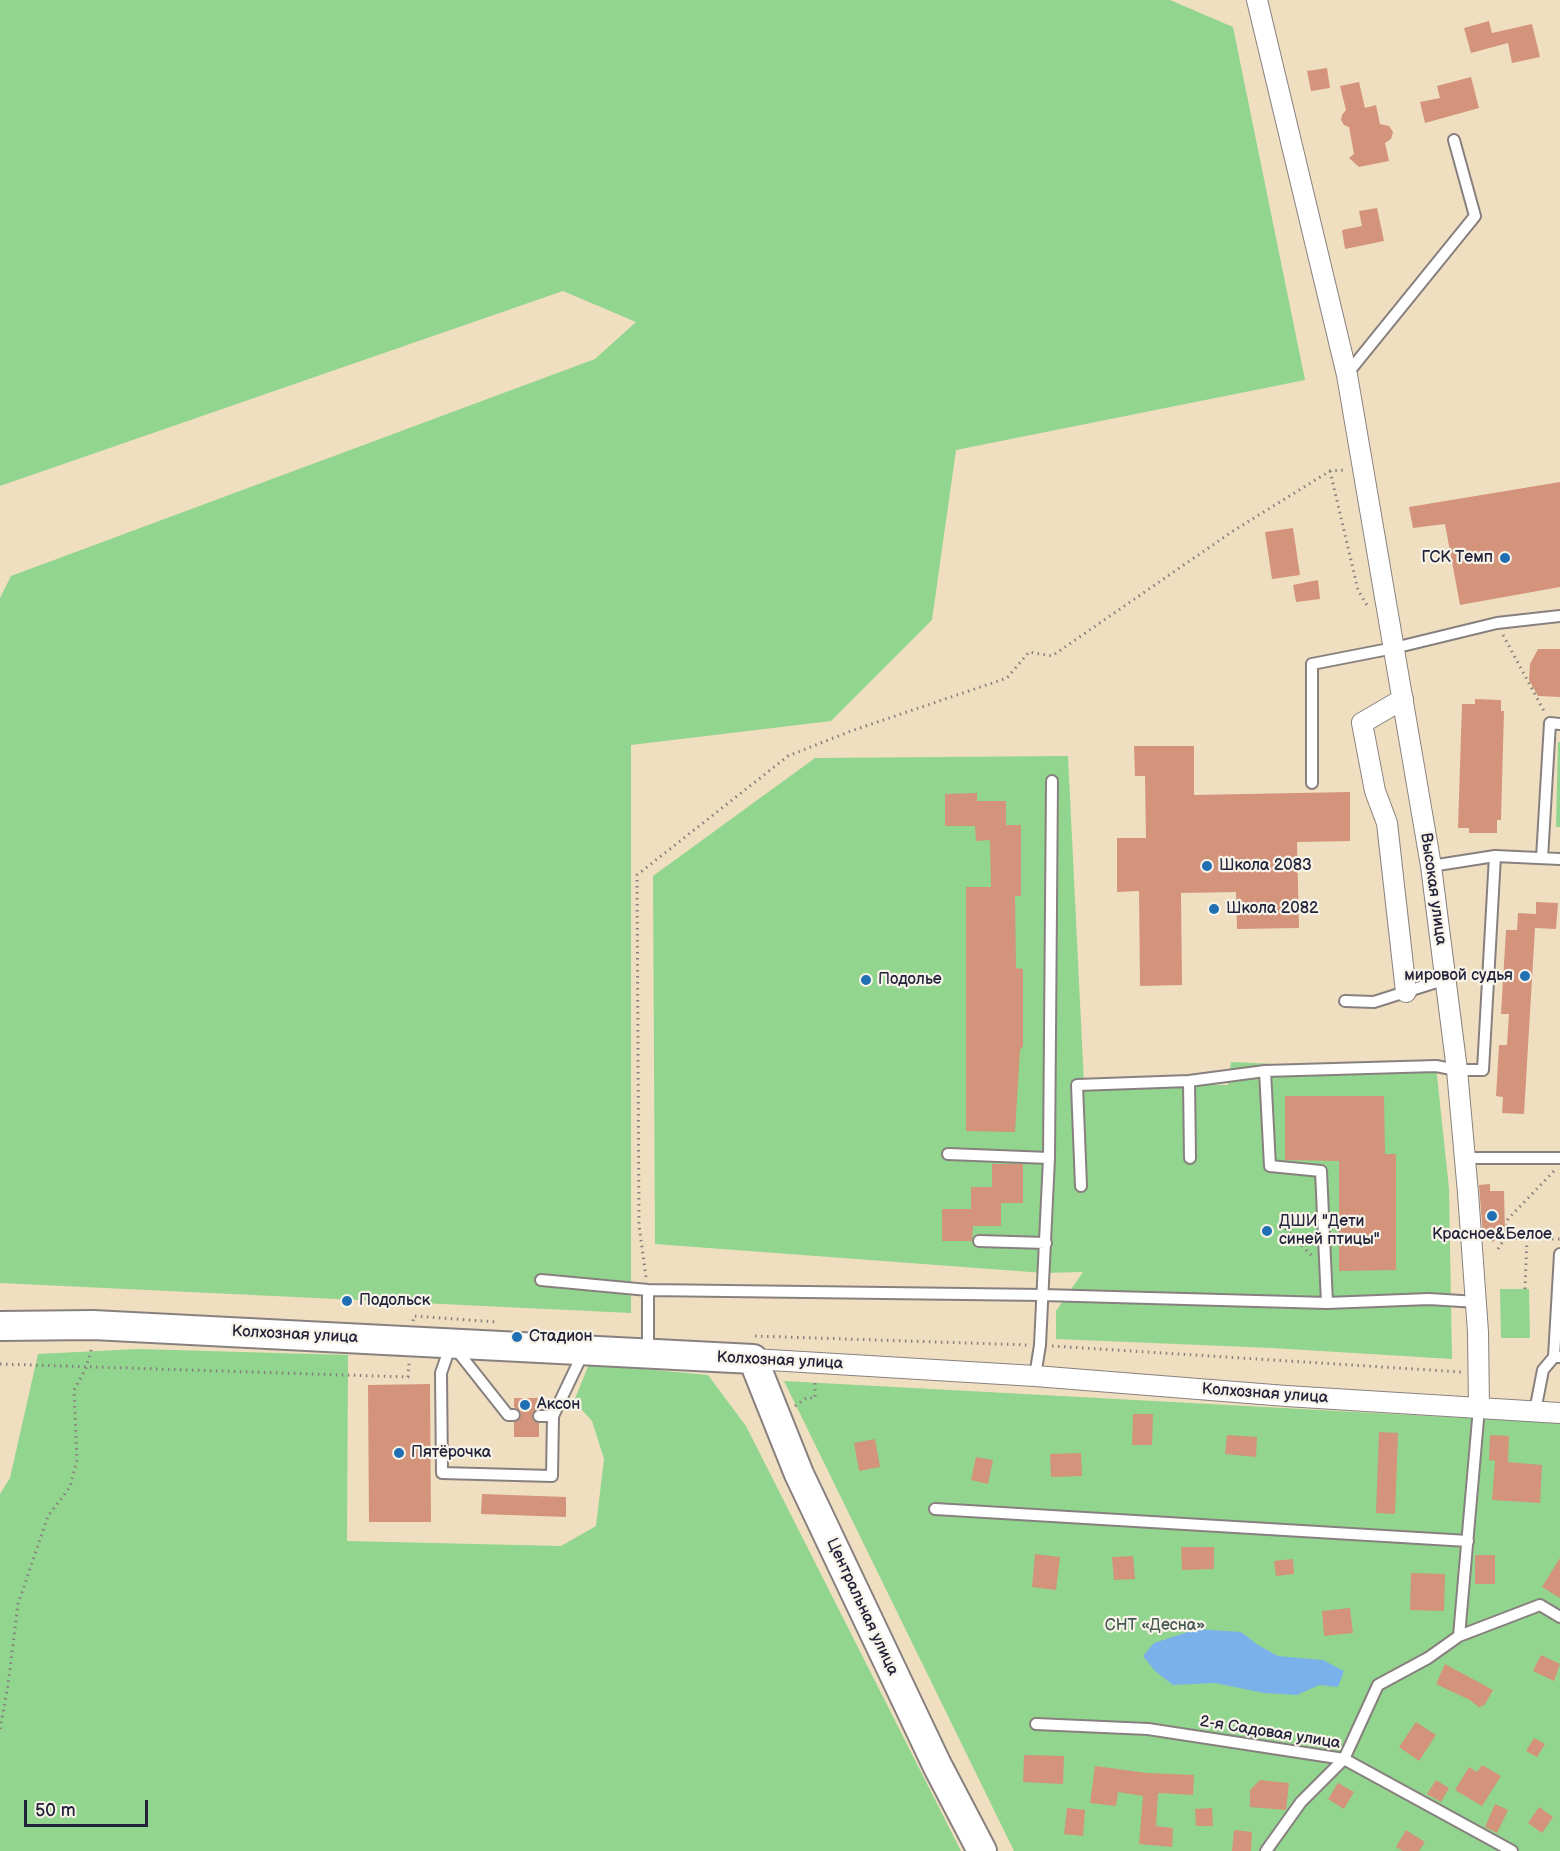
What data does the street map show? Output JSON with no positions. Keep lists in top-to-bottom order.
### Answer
{
  "streets": {
    "street": ["Высокая улица", "Колхозная улица", "Центральная улица"],
    "lane": ["2-я Садовая улица"]
  },
  "crossings": [
    ["Высокая улица", "Колхозная улица"],
    ["Колхозная улица", "Центральная улица"]
  ],
  "parks": ["СНТ «Десна»"],
  "places": [
    "ГСК Темп",
    "Школа 2083",
    "Школа 2082",
    "мировой судья",
    "Подолье",
    "Красное&Белое",
    "ДШИ \"Дети синей птицы\"",
    "Подольск",
    "Стадион",
    "Аксон",
    "Пятёрочка"
  ],
  "scale_bar": "50 m"
}
